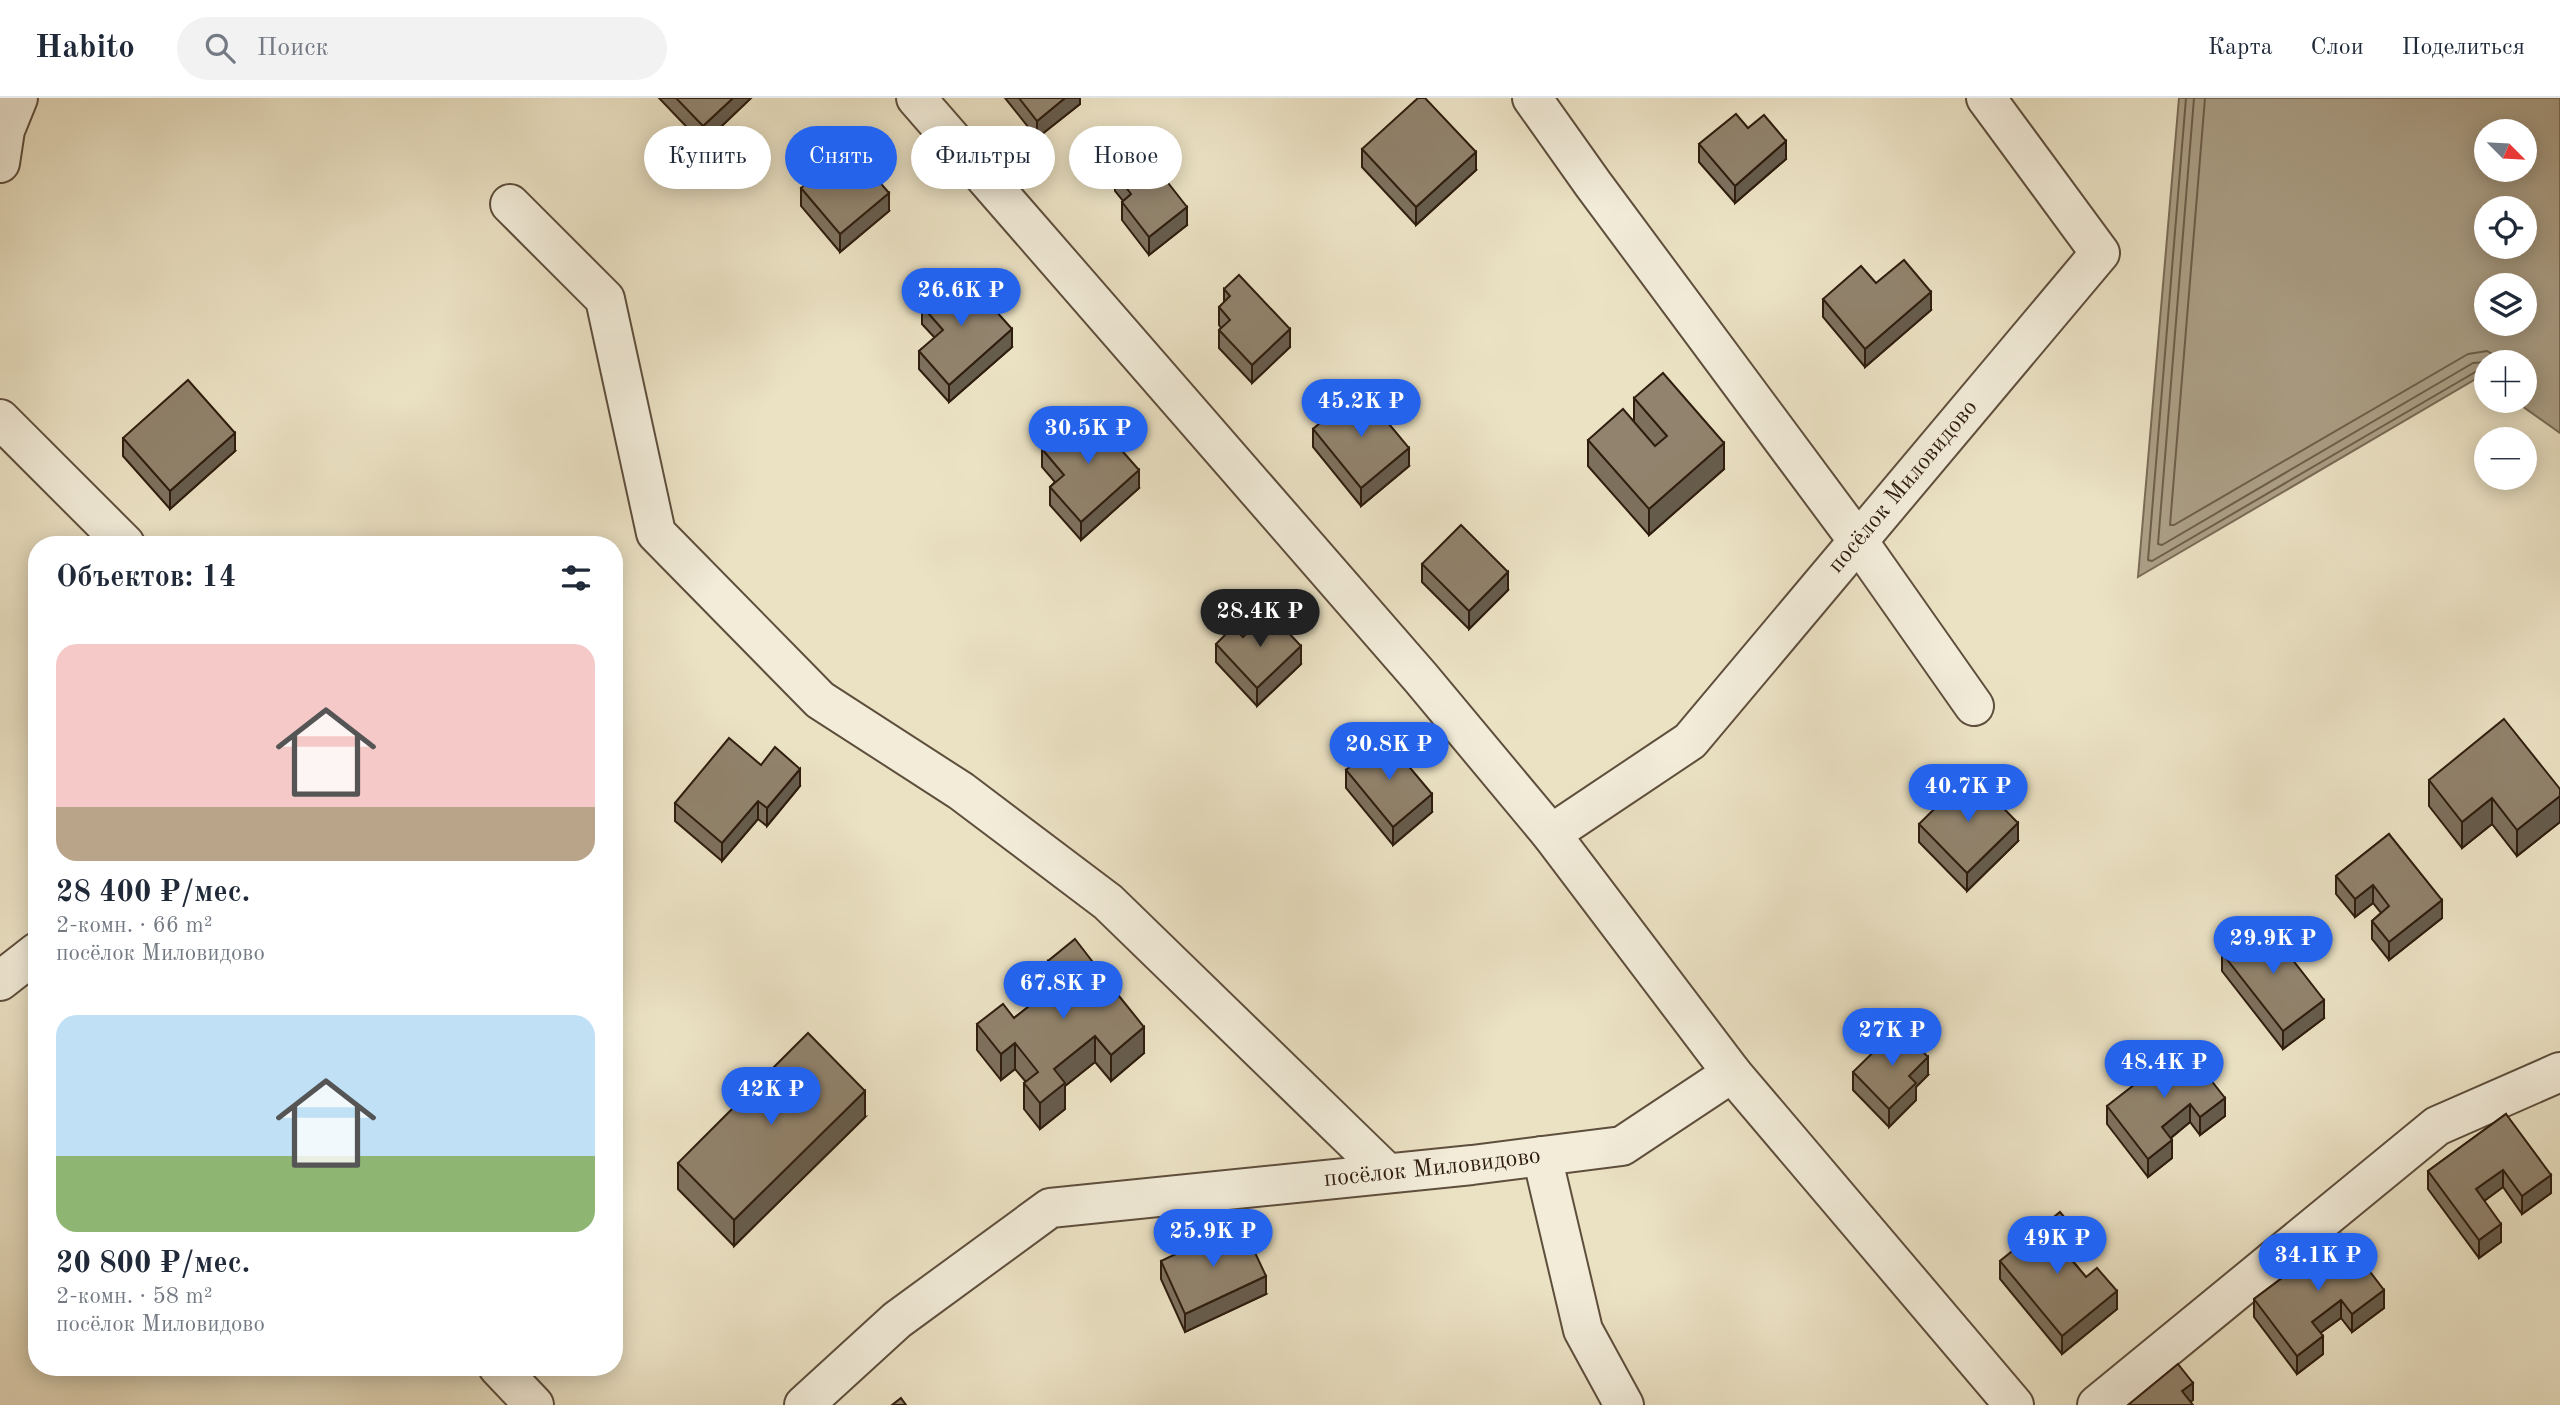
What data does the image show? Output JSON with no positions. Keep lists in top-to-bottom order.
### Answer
{
  "streets": {
    "street": ["посёлок Миловидово"]
  },
  "north": "bottom right",
  "page": {
    "header": "Habito",
    "search": "Поиск",
    "nav": ["Карта", "Слои", "Поделиться"],
    "map_buttons": ["+", "−"],
    "chip": [
      "Купить",
      "Снять",
      "Фильтры",
      "Новое"
    ],
    "price": [
      "26.6K ₽",
      "45.2K ₽",
      "30.5K ₽",
      "28.4K ₽",
      "20.8K ₽",
      "40.7K ₽",
      "29.9K ₽",
      "67.8K ₽",
      "27K ₽",
      "48.4K ₽",
      "42K ₽",
      "25.9K ₽",
      "49K ₽",
      "34.1K ₽"
    ],
    "heading": "Объектов: 14",
    "list": [
      {
        "name": "28 400 ₽/мес.",
        "note": "2-комн. · 66 m² · посёлок Миловидово"
      },
      {
        "name": "20 800 ₽/мес.",
        "note": "2-комн. · 58 m² · посёлок Миловидово"
      }
    ]
  }
}
